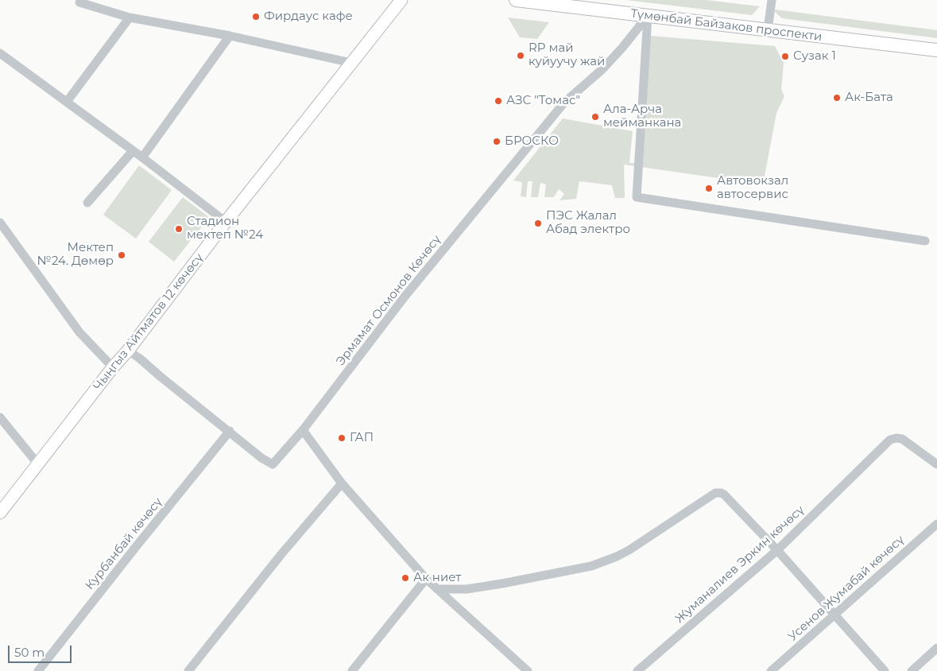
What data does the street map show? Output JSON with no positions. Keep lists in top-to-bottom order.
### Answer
{
  "streets": {
    "highway": ["Түмөнбай Байзаков проспекти"],
    "main road": ["Чыңгыз Айтматов 12 көчөсү"],
    "street": [
      "Эрмамат Осмонов Көчөсү",
      "Курбанбай көчөсү",
      "Жуманалиев Эркин көчөсү",
      "Усенов Жумабай көчөсү"
    ]
  },
  "crossings": [
    ["Түмөнбай Байзаков проспекти", "Эрмамат Осмонов Көчөсү"],
    ["Эрмамат Осмонов Көчөсү", "Чыңгыз Айтматов 12 көчөсү"],
    ["Эрмамат Осмонов Көчөсү", "Курбанбай көчөсү"]
  ],
  "places": [
    "Фирдаус кафе",
    "RP май куйуучу жай",
    "Сузак 1",
    "Ак-Бата",
    "АЗС \"Томас\"",
    "Ала-Арча мейманкана",
    "БРОСКО",
    "Автовокзал автосервис",
    "ПЭС Жалал Абад электро",
    "Стадион мектеп №24",
    "Мектеп №24. Дөмөр",
    "ГАП",
    "Ак ниет"
  ],
  "scale_bar": "50 m"
}
